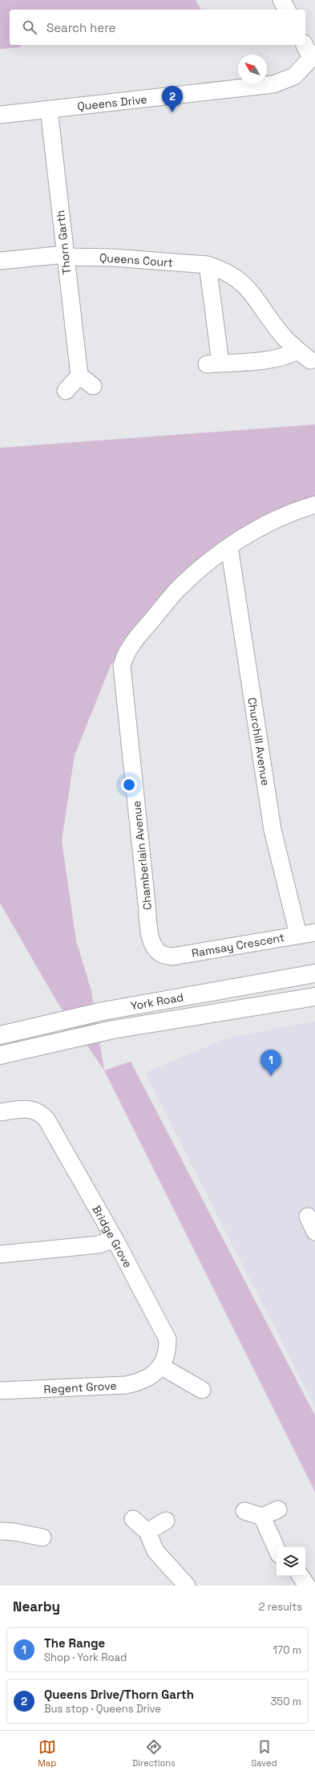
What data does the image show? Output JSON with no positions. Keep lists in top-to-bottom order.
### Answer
{
  "streets": {
    "highway": ["York Road"],
    "street": [
      "Queens Drive",
      "Thorn Garth",
      "Queens Court",
      "Churchill Avenue",
      "Chamberlain Avenue",
      "Ramsay Crescent",
      "Bridge Grove",
      "Regent Grove"
    ]
  },
  "crossings": [
    ["Queens Drive", "Thorn Garth"],
    ["Thorn Garth", "Queens Court"],
    ["Churchill Avenue", "Chamberlain Avenue"],
    ["Churchill Avenue", "Ramsay Crescent"],
    ["Chamberlain Avenue", "Ramsay Crescent"],
    ["Bridge Grove", "Regent Grove"]
  ],
  "north": "top left",
  "page": {
    "search": "Search here",
    "pins": ["2", "1"],
    "heading": ["Nearby", "2 results"],
    "list": [
      {
        "mark": "1",
        "name": "The Range",
        "note": "Shop · York Road",
        "value": "170 m"
      },
      {
        "mark": "2",
        "name": "Queens Drive/Thorn Garth",
        "note": "Bus stop · Queens Drive",
        "value": "350 m"
      }
    ],
    "nav": ["Map", "Directions", "Saved"]
  }
}
